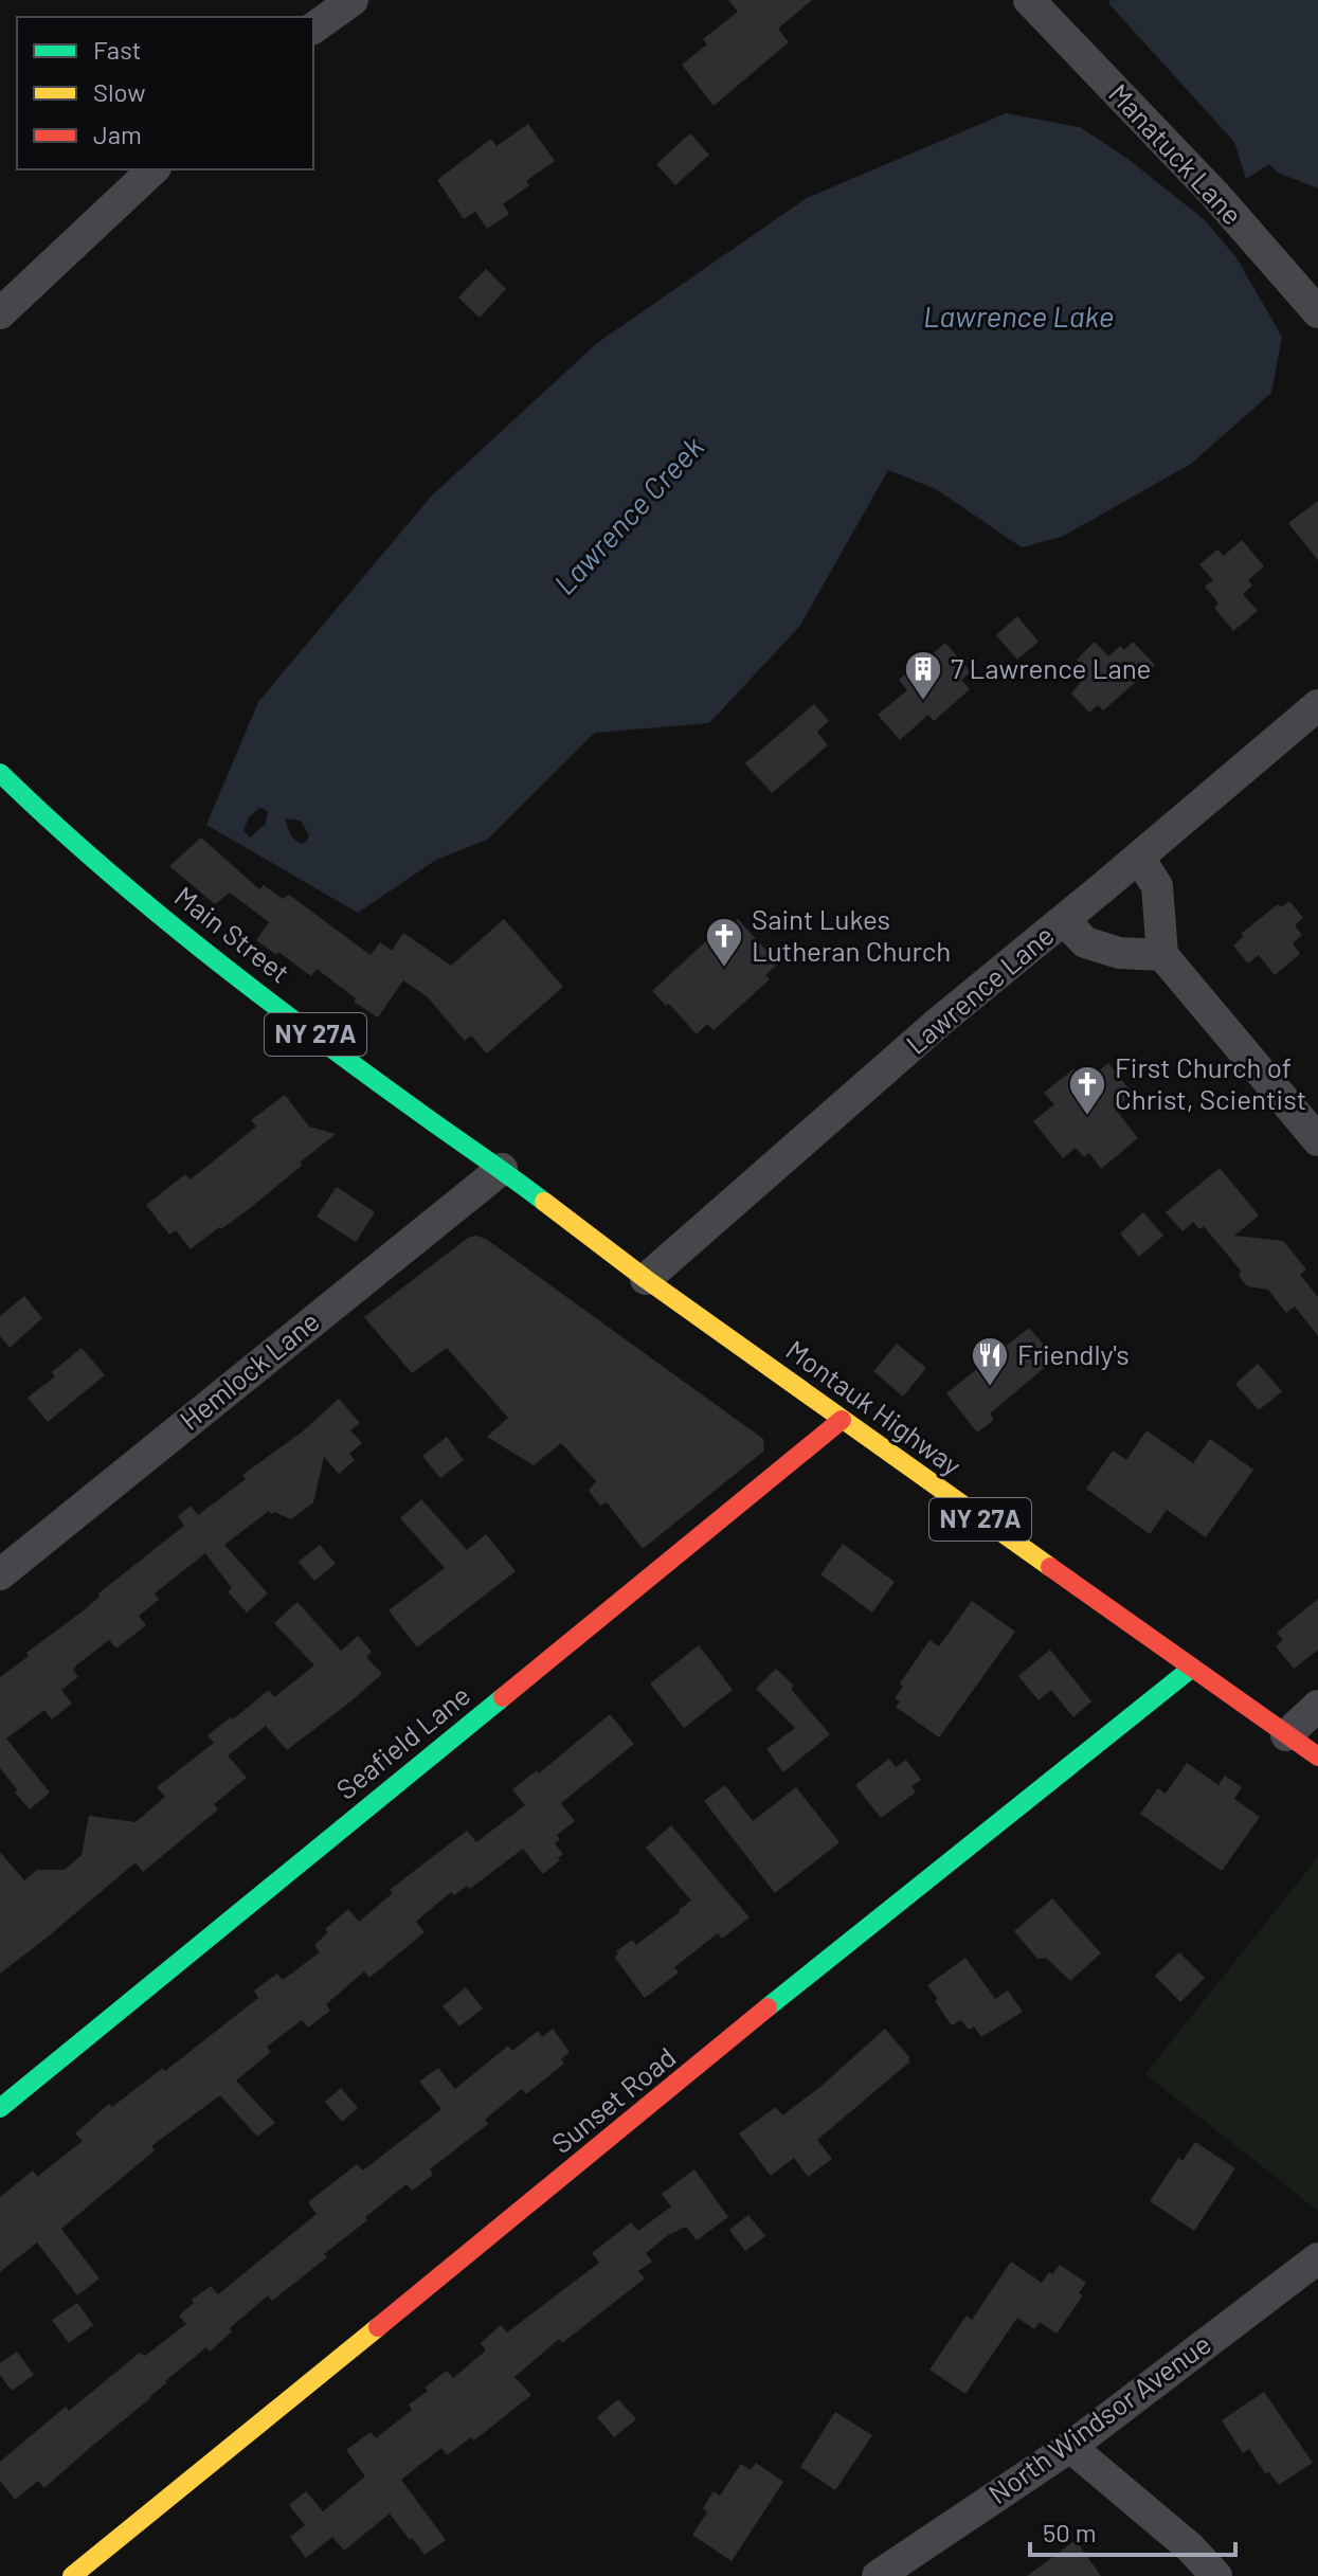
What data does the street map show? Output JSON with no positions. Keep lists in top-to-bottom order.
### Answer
{
  "streets": {
    "street": [
      "Manatuck Lane",
      "Main Street",
      "Lawrence Lane",
      "NY 27A",
      "Hemlock Lane",
      "Montauk Highway",
      "Seafield Lane",
      "Sunset Road",
      "North Windsor Avenue"
    ]
  },
  "crossings": [
    ["Main Street", "Lawrence Lane"],
    ["Main Street", "Hemlock Lane"],
    ["Main Street", "Montauk Highway"],
    ["Lawrence Lane", "Montauk Highway"],
    ["Montauk Highway", "Seafield Lane"],
    ["Montauk Highway", "Sunset Road"]
  ],
  "water": ["Lawrence Lake", "Lawrence Creek"],
  "places": {
    "building": ["7 Lawrence Lane"],
    "church": ["Saint Lukes Lutheran Church", "First Church of Christ, Scientist"],
    "restaurant": ["Friendly's"]
  },
  "legend": ["Fast", "Slow", "Jam"],
  "scale_bar": "50 m"
}
